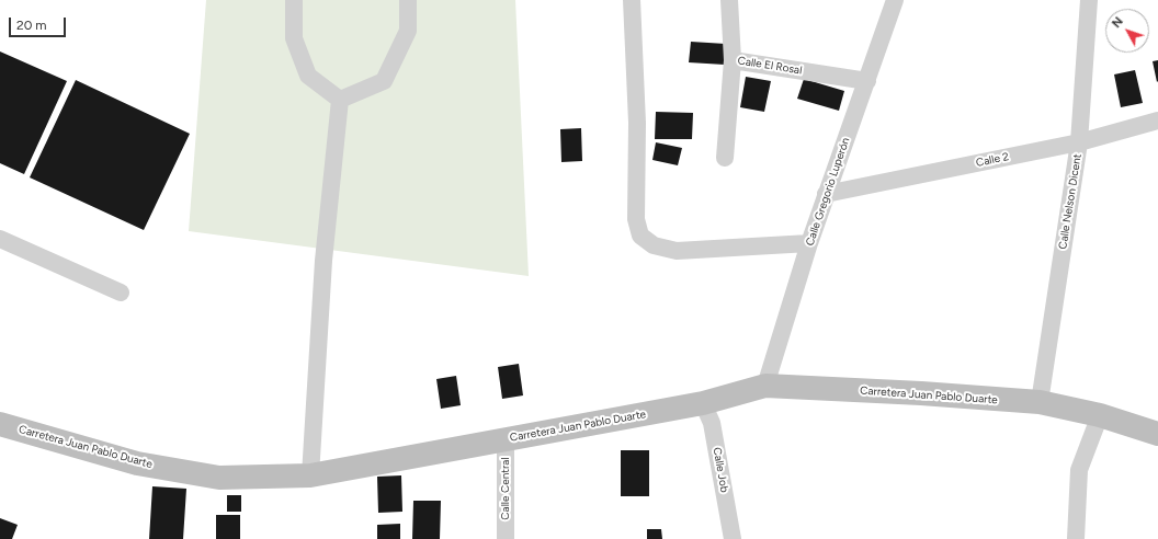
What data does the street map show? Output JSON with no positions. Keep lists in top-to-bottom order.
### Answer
{
  "streets": {
    "main road": ["Carretera Juan Pablo Duarte"],
    "street": [
      "Calle El Rosal",
      "Calle 2",
      "Calle Gregorio Luperón",
      "Calle Nelson Dicent",
      "Calle Job",
      "Calle Central"
    ]
  },
  "crossings": [
    ["Calle El Rosal", "Calle Gregorio Luperón"],
    ["Calle 2", "Calle Gregorio Luperón"],
    ["Calle 2", "Calle Nelson Dicent"],
    ["Calle Gregorio Luperón", "Carretera Juan Pablo Duarte"],
    ["Calle Nelson Dicent", "Carretera Juan Pablo Duarte"],
    ["Carretera Juan Pablo Duarte", "Calle Job"],
    ["Carretera Juan Pablo Duarte", "Calle Central"]
  ],
  "scale_bar": "20 m",
  "north": "top left"
}
